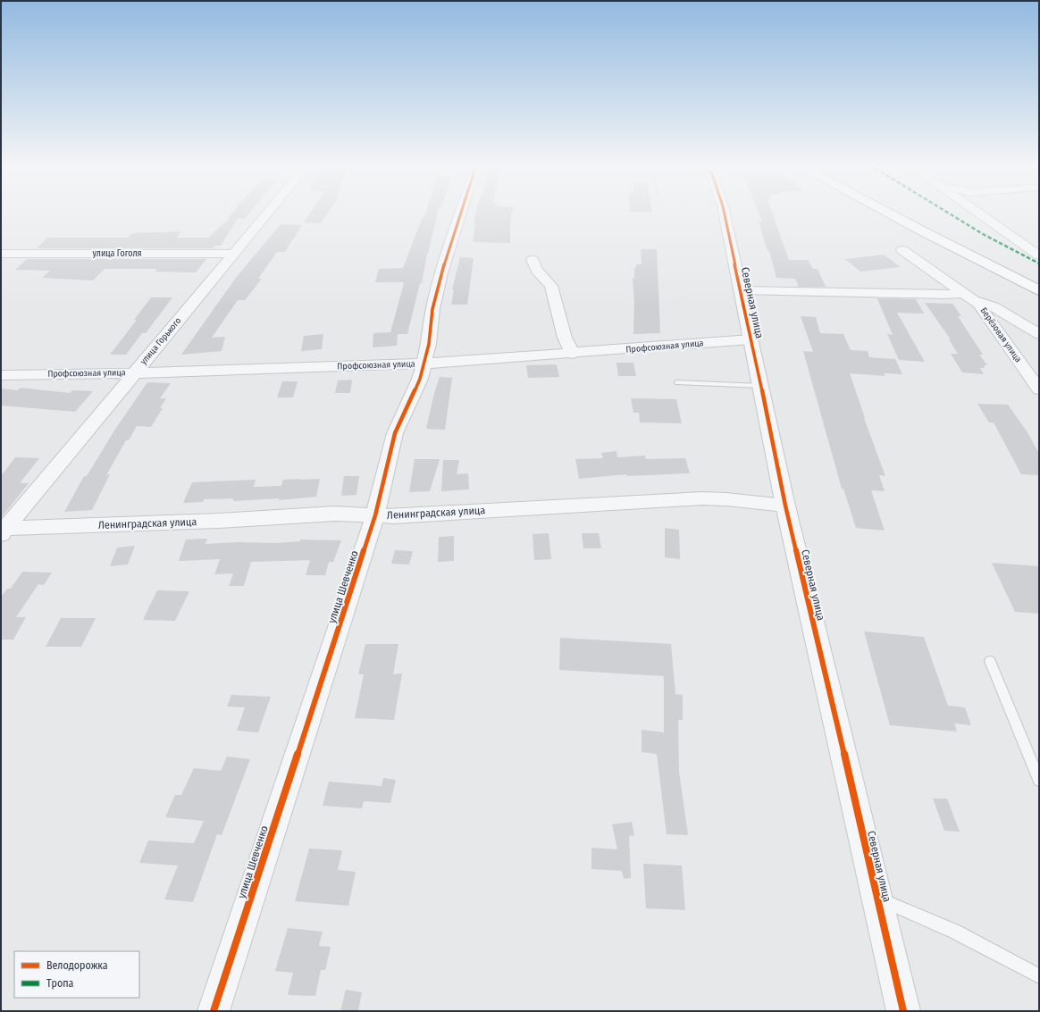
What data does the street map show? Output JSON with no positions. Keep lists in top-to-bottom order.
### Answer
{
  "streets": {
    "street": [
      "улица Гоголя",
      "Северная улица",
      "Берёзовая улица",
      "улица Горького",
      "Профсоюзная улица",
      "Ленинградская улица",
      "улица Шевченко"
    ]
  },
  "crossings": [
    ["улица Гоголя", "улица Горького"],
    ["Северная улица", "Профсоюзная улица"],
    ["Северная улица", "Ленинградская улица"],
    ["улица Горького", "Профсоюзная улица"],
    ["улица Горького", "Ленинградская улица"],
    ["Профсоюзная улица", "улица Шевченко"],
    ["Ленинградская улица", "улица Шевченко"]
  ],
  "legend": ["Велодорожка", "Тропа"]
}
